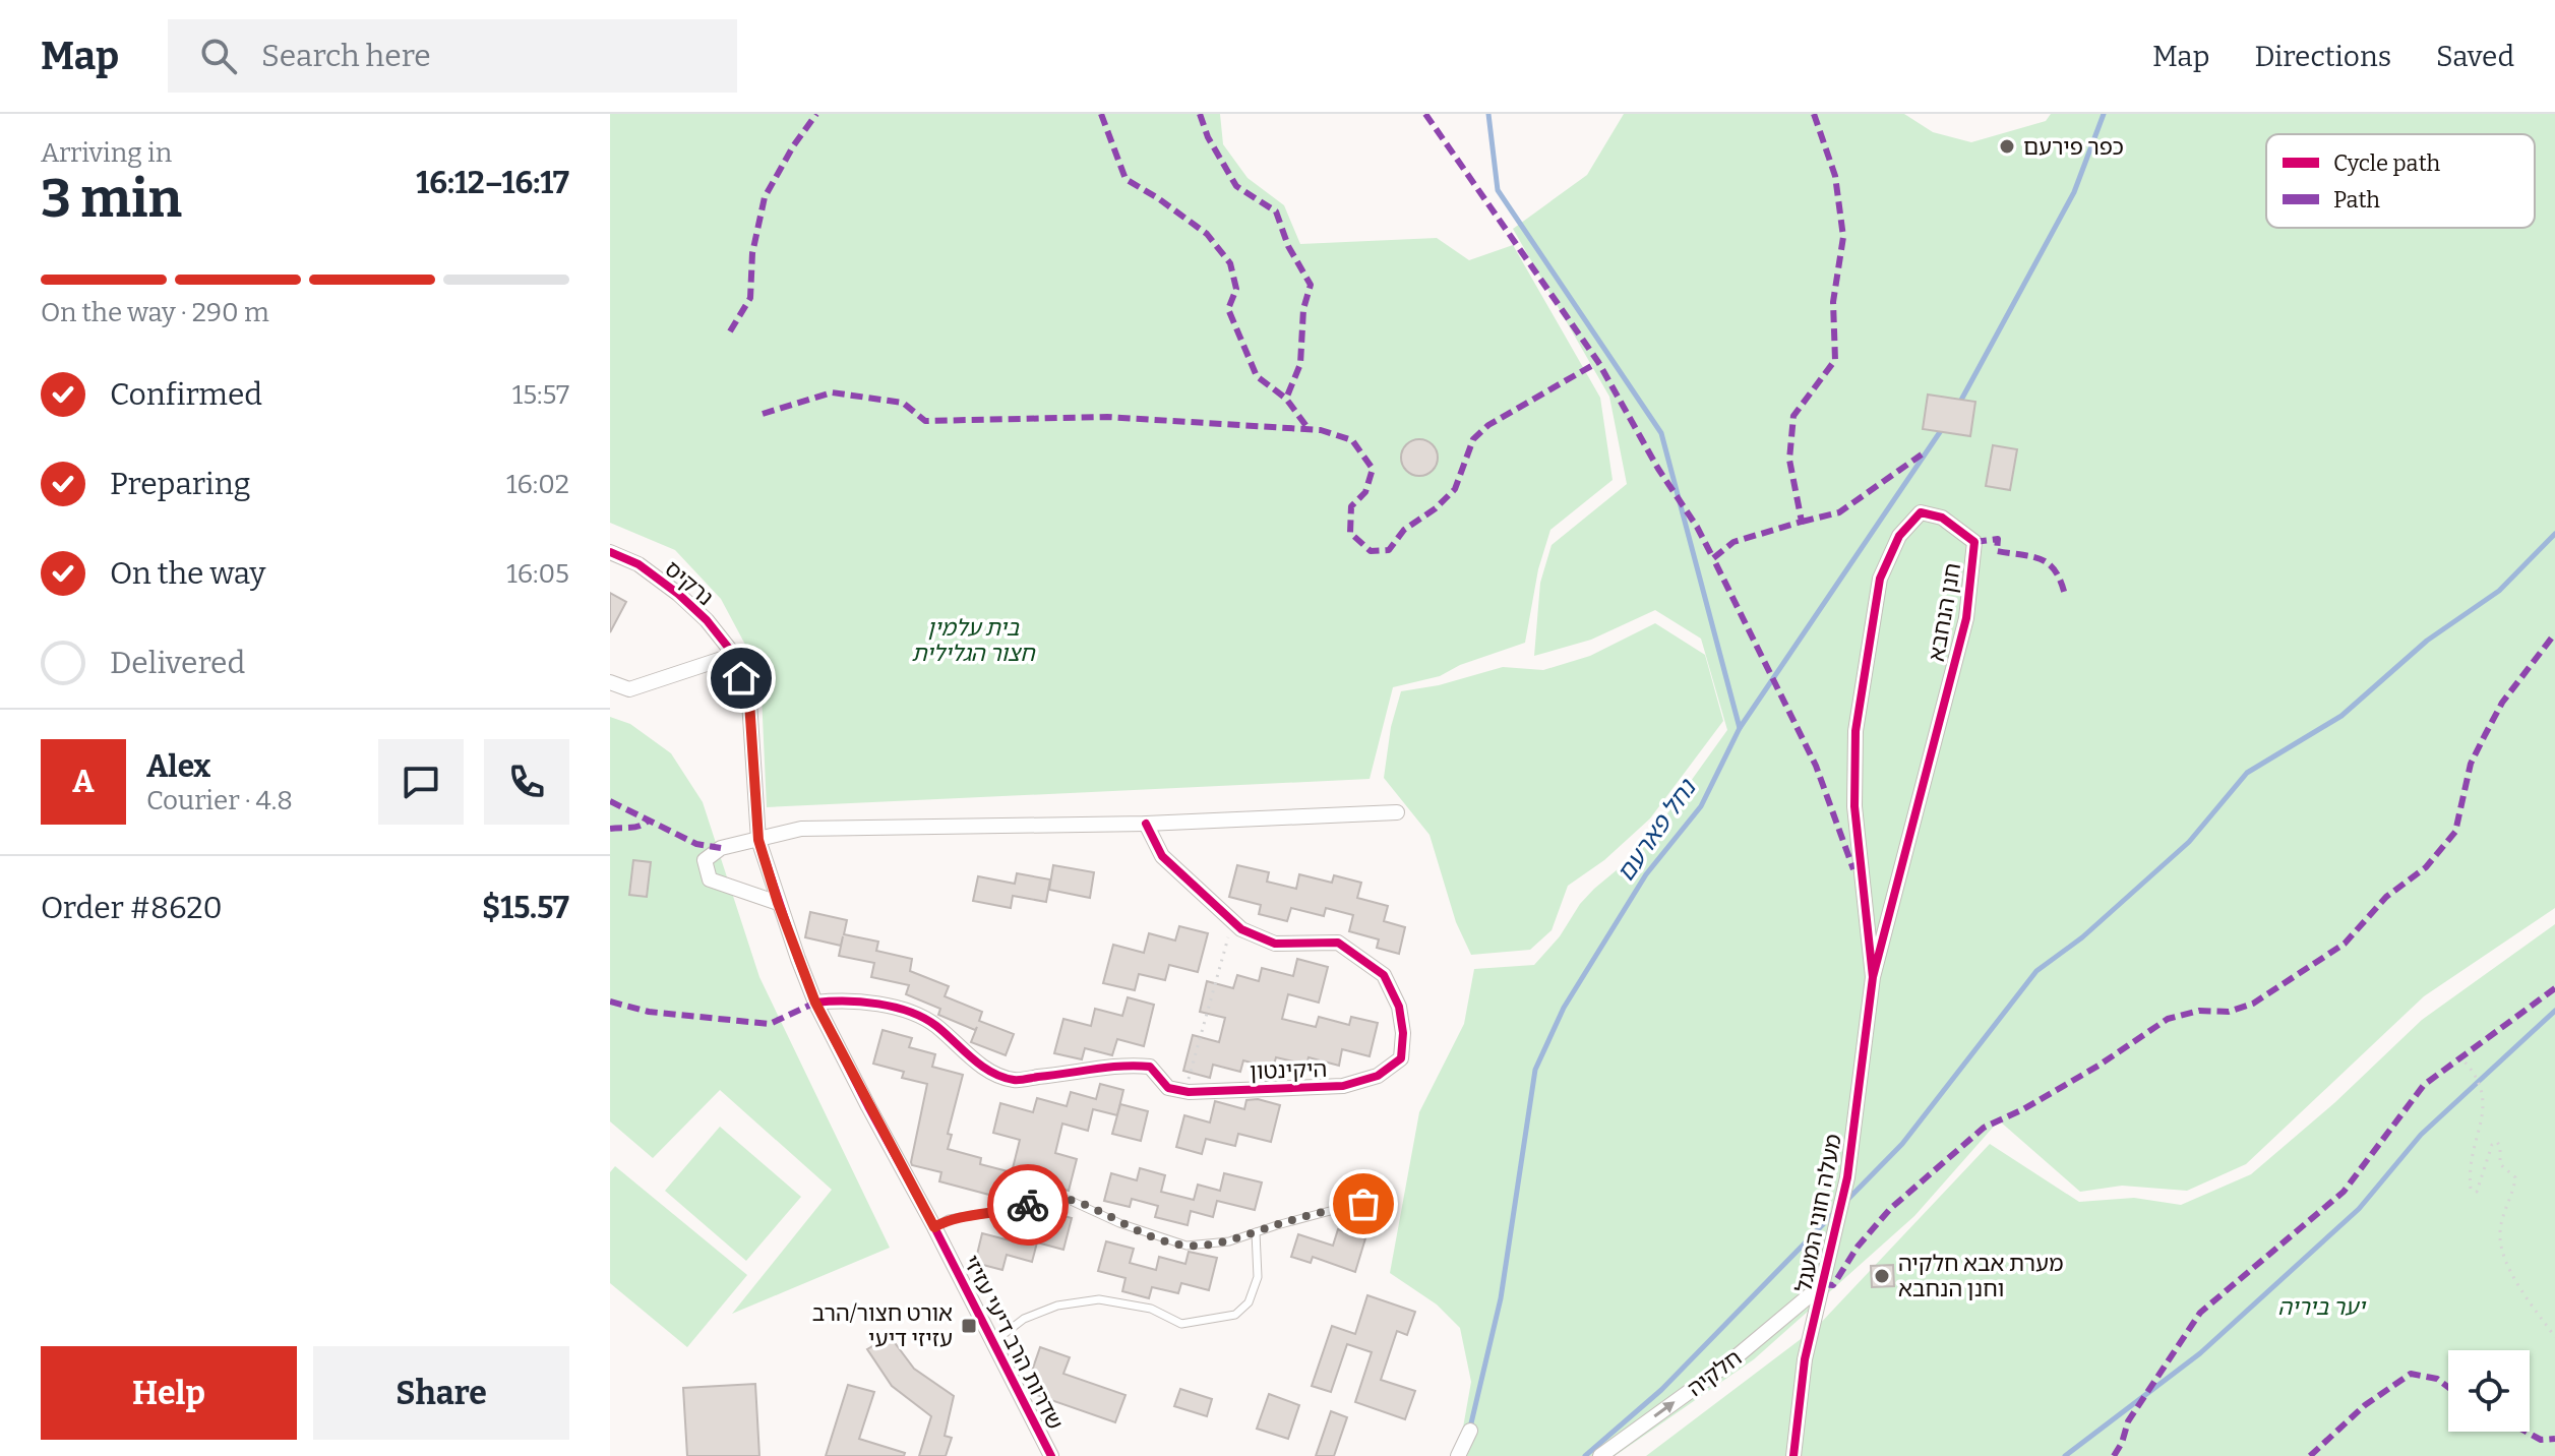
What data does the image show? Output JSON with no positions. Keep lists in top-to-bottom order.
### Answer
{
  "streets": {
    "street": [
      "נרקיס",
      "חנן הנחבא",
      "היקינטון",
      "מעלה חוני המעגל",
      "שדרות הרב דיעי עזיזי",
      "חלקיה"
    ]
  },
  "crossings": [
    ["נרקיס", "שדרות הרב דיעי עזיזי"],
    ["חנן הנחבא", "מעלה חוני המעגל"],
    ["מעלה חוני המעגל", "חלקיה"]
  ],
  "one_way": ["חלקיה"],
  "water": ["נחל פארעם"],
  "parks": ["בית עלמין חצור הגלילית", "יער ביריה"],
  "places": {
    "other": ["כפר פירעם", "מערת אבא חלקיה וחנן הנחבא"],
    "transit": ["אורט חצור/הרב עזיזי דיעי"]
  },
  "legend": ["Cycle path", "Path"],
  "page": {
    "header": "Map",
    "search": "Search here",
    "nav": ["Map", "Directions", "Saved"],
    "heading": ["3 min", "Arriving in", "16:12–16:17"],
    "panel": [
      "Alex",
      "Courier · 4.8",
      "Order #8620",
      "$15.57"
    ],
    "bar": "On the way · 290 m",
    "list": [
      ["Confirmed", "15:57"],
      ["Preparing", "16:02"],
      ["On the way", "16:05"],
      "Delivered"
    ],
    "round": "A",
    "buttons": ["Help", "Share"]
  }
}
